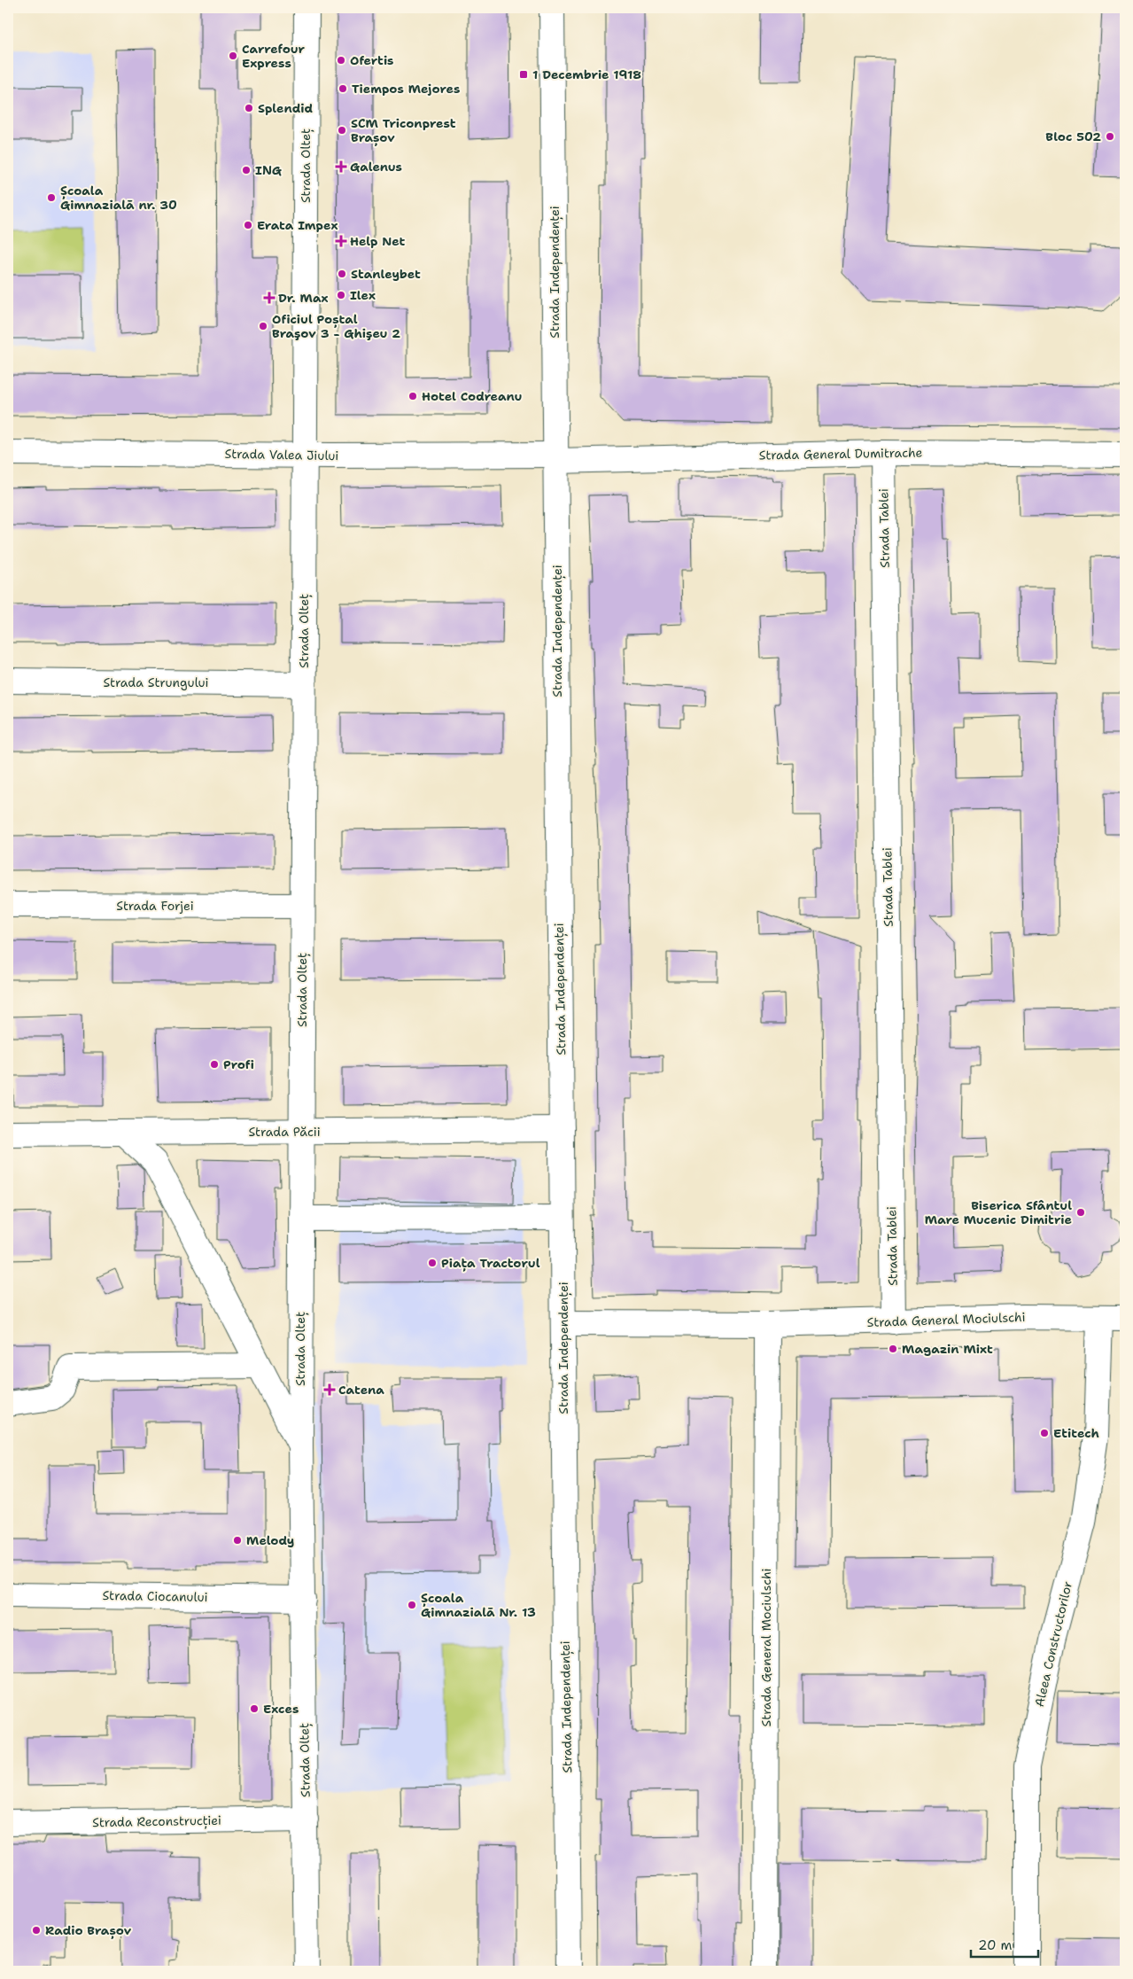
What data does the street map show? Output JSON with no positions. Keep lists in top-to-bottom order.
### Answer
{
  "streets": {
    "street": [
      "Strada Olteț",
      "Strada Independenței",
      "Strada General Dumitrache",
      "Strada Valea Jiului",
      "Strada Tablei",
      "Strada Strungului",
      "Strada Forjei",
      "Strada Păcii",
      "Strada General Mociulschi",
      "Strada Ciocanului",
      "Aleea Constructorilor",
      "Strada Reconstrucției"
    ]
  },
  "crossings": [
    ["Strada Olteț", "Strada Valea Jiului"],
    ["Strada Olteț", "Strada Strungului"],
    ["Strada Olteț", "Strada Forjei"],
    ["Strada Olteț", "Strada Păcii"],
    ["Strada Olteț", "Strada Ciocanului"],
    ["Strada Olteț", "Strada Reconstrucției"],
    ["Strada Independenței", "Strada General Dumitrache"],
    ["Strada Independenței", "Strada Valea Jiului"],
    ["Strada Independenței", "Strada Păcii"],
    ["Strada Independenței", "Strada General Mociulschi"],
    ["Strada General Dumitrache", "Strada Valea Jiului"],
    ["Strada General Dumitrache", "Strada Tablei"],
    ["Strada Tablei", "Strada General Mociulschi"],
    ["Strada General Mociulschi", "Aleea Constructorilor"]
  ],
  "places": {
    "other": [
      "Carrefour Express",
      "Ofertis",
      "Tiempos Mejores",
      "Splendid",
      "SCM Triconprest Brașov",
      "Bloc 502",
      "ING",
      "Școala Gimnazială nr. 30",
      "Erata Impex",
      "Stanleybet",
      "Ilex",
      "Oficiul Poștal Braşov 3 - Ghişeu 2",
      "Hotel Codreanu",
      "Profi",
      "Biserica Sfântul Mare Mucenic Dimitrie",
      "Piața Tractorul",
      "Magazin Mixt",
      "Etitech",
      "Melody",
      "Școala Gimnazială Nr. 13",
      "Exces",
      "Radio Brașov"
    ],
    "transit": ["1 Decembrie 1918"],
    "health": [
      "Galenus",
      "Help Net",
      "Dr. Max",
      "Catena"
    ]
  },
  "scale_bar": "20 m"
}
